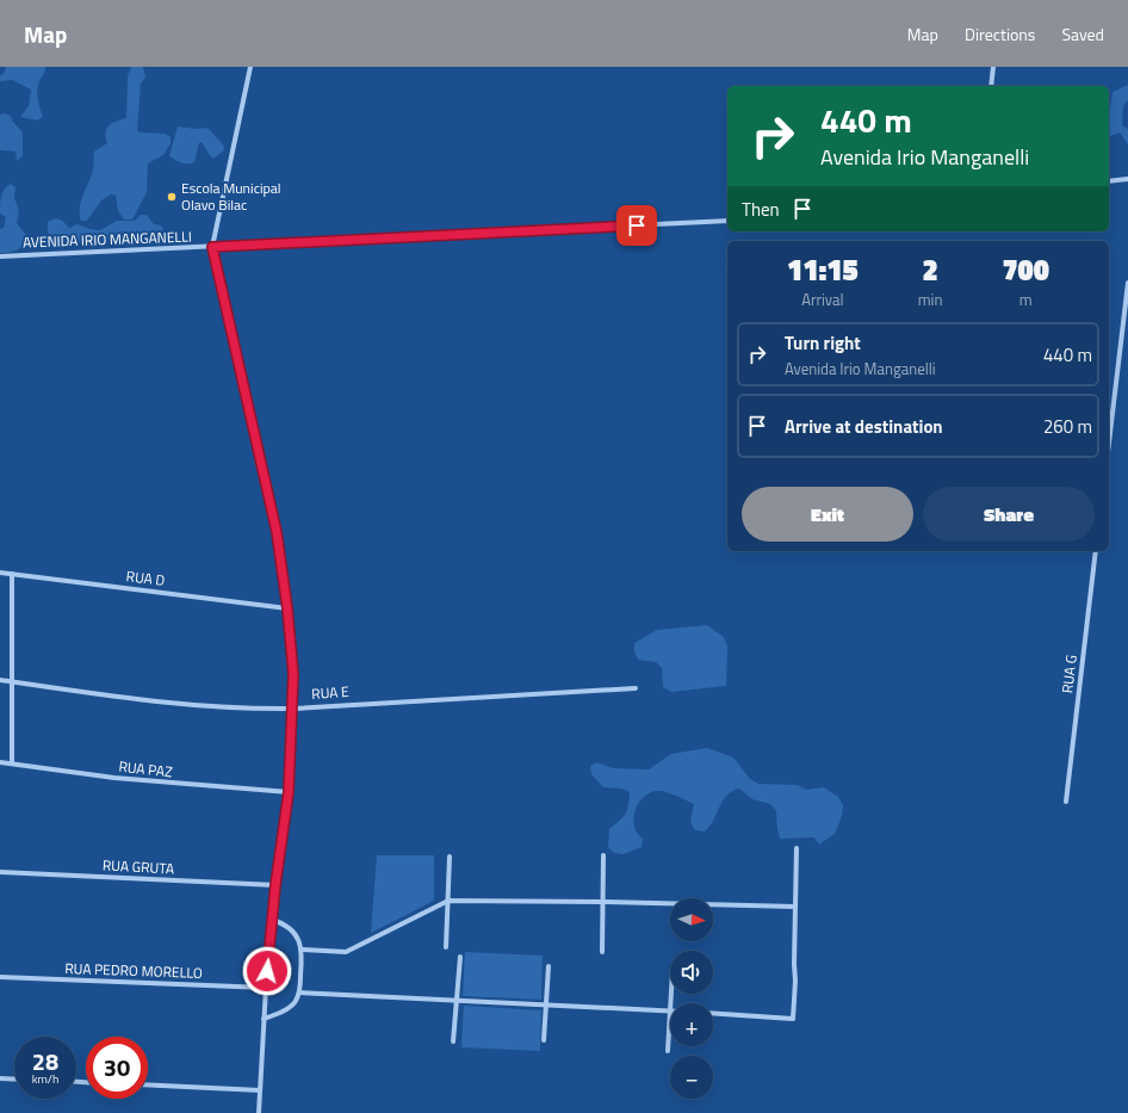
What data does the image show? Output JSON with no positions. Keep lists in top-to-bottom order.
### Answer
{
  "streets": {
    "street": [
      "AVENIDA IRIO MANGANELLI",
      "RUA D",
      "RUA G",
      "RUA E",
      "RUA PAZ",
      "RUA GRUTA",
      "RUA PEDRO MORELLO"
    ]
  },
  "places": ["Escola Municipal Olavo Bilac"],
  "north": "right",
  "page": {
    "header": "Map",
    "nav": ["Map", "Directions", "Saved"],
    "turn": ["440 m", "Avenida Irio Manganelli"],
    "then": "Then",
    "eta": [
      "11:15",
      "Arrival",
      "2",
      "min",
      "700",
      "m"
    ],
    "list": [
      {
        "name": "Turn right",
        "note": "Avenida Irio Manganelli",
        "value": "440 m"
      },
      {
        "name": "Arrive at destination",
        "value": "260 m"
      }
    ],
    "buttons": ["Exit", "Share"],
    "map_buttons": ["+", "−"],
    "speed": "28 km/h",
    "limit": "30"
  }
}
